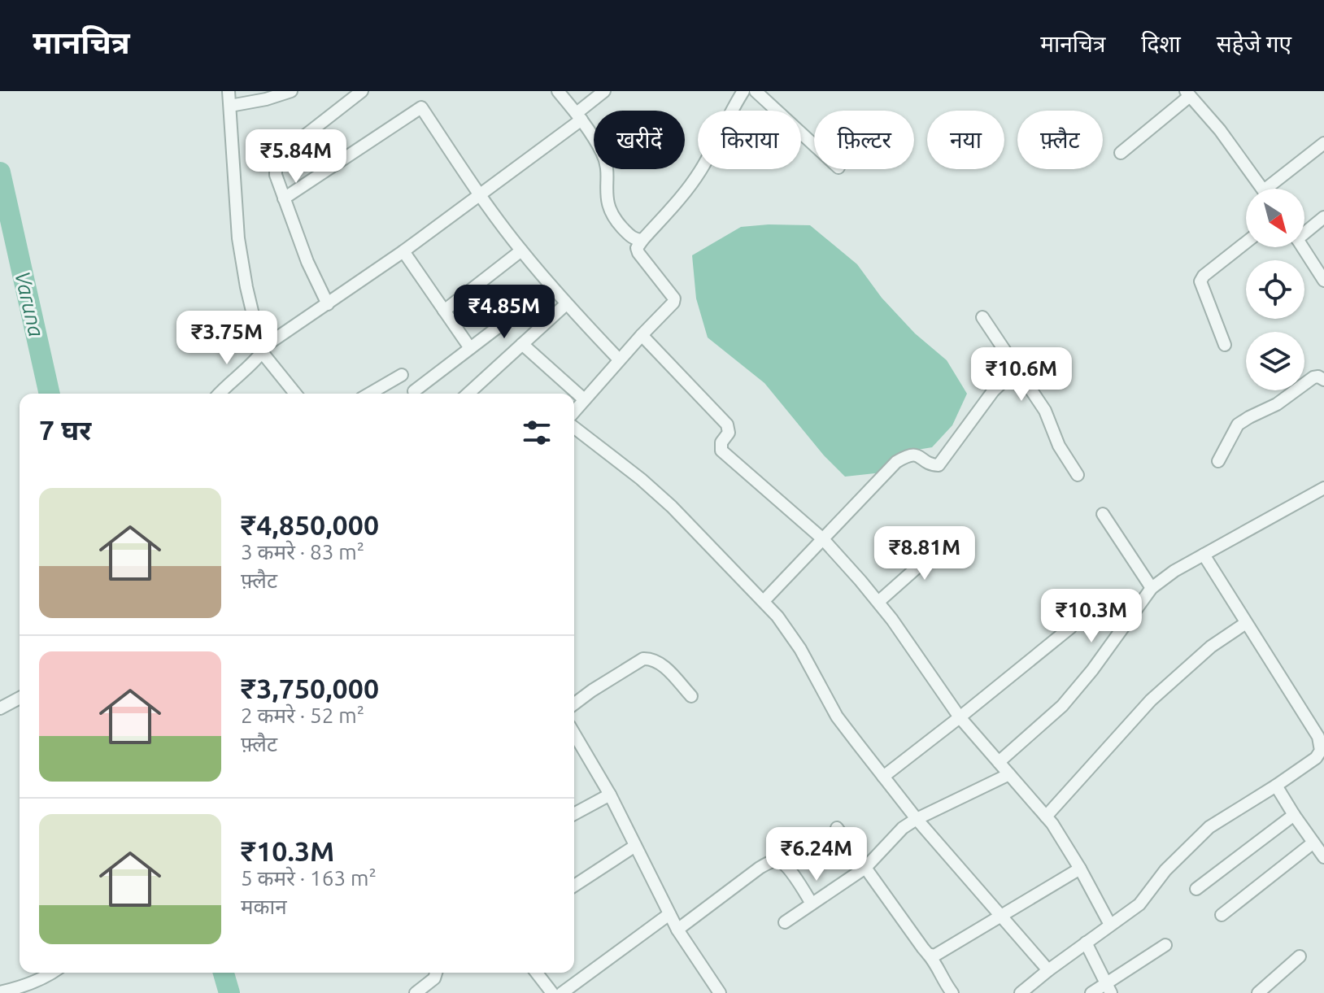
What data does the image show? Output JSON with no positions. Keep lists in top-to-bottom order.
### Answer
{
  "water": ["Varuna"],
  "north": "bottom right",
  "page": {
    "header": "मानचित्र",
    "nav": ["मानचित्र", "दिशा", "सहेजे गए"],
    "chip": [
      "खरीदें",
      "किराया",
      "फ़िल्टर",
      "नया",
      "फ़्लैट"
    ],
    "price": [
      "₹5.84M",
      "₹4.85M",
      "₹3.75M",
      "₹10.6M",
      "₹8.81M",
      "₹10.3M",
      "₹6.24M"
    ],
    "heading": "7 घर",
    "list": [
      {
        "name": "₹4,850,000",
        "note": "3 कमरे · 83 m² · फ़्लैट"
      },
      {
        "name": "₹3,750,000",
        "note": "2 कमरे · 52 m² · फ़्लैट"
      },
      {
        "name": "₹10.3M",
        "note": "5 कमरे · 163 m² · मकान"
      }
    ]
  }
}
